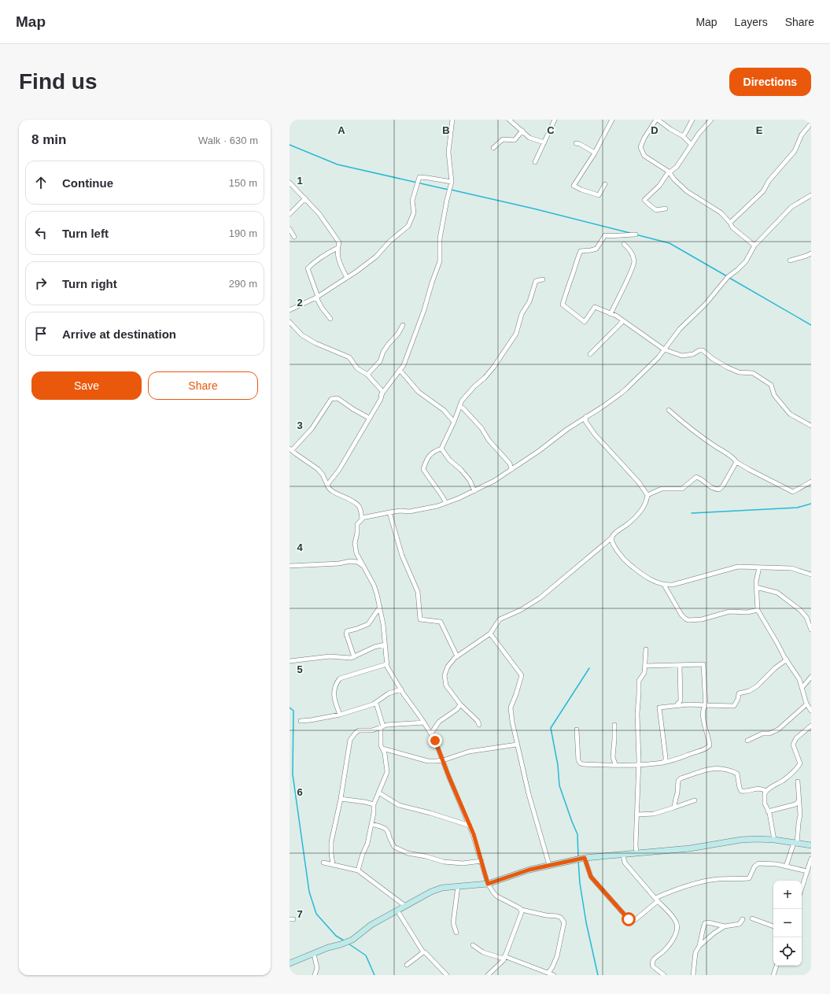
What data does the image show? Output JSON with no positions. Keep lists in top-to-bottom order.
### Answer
{
  "page": {
    "header": "Map",
    "nav": ["Map", "Layers", "Share"],
    "buttons": [
      "Directions",
      ["Save", "Share"]
    ],
    "title": "Find us",
    "heading": ["8 min", "Walk · 630 m"],
    "list": [
      ["Continue", "150 m"],
      ["Turn left", "190 m"],
      ["Turn right", "290 m"],
      "Arrive at destination"
    ],
    "map_buttons": ["+", "−"]
  },
  "grid": {
    "columns": [
      "A",
      "B",
      "C",
      "D",
      "E"
    ],
    "rows": [
      "1",
      "2",
      "3",
      "4",
      "5",
      "6",
      "7"
    ]
  }
}
